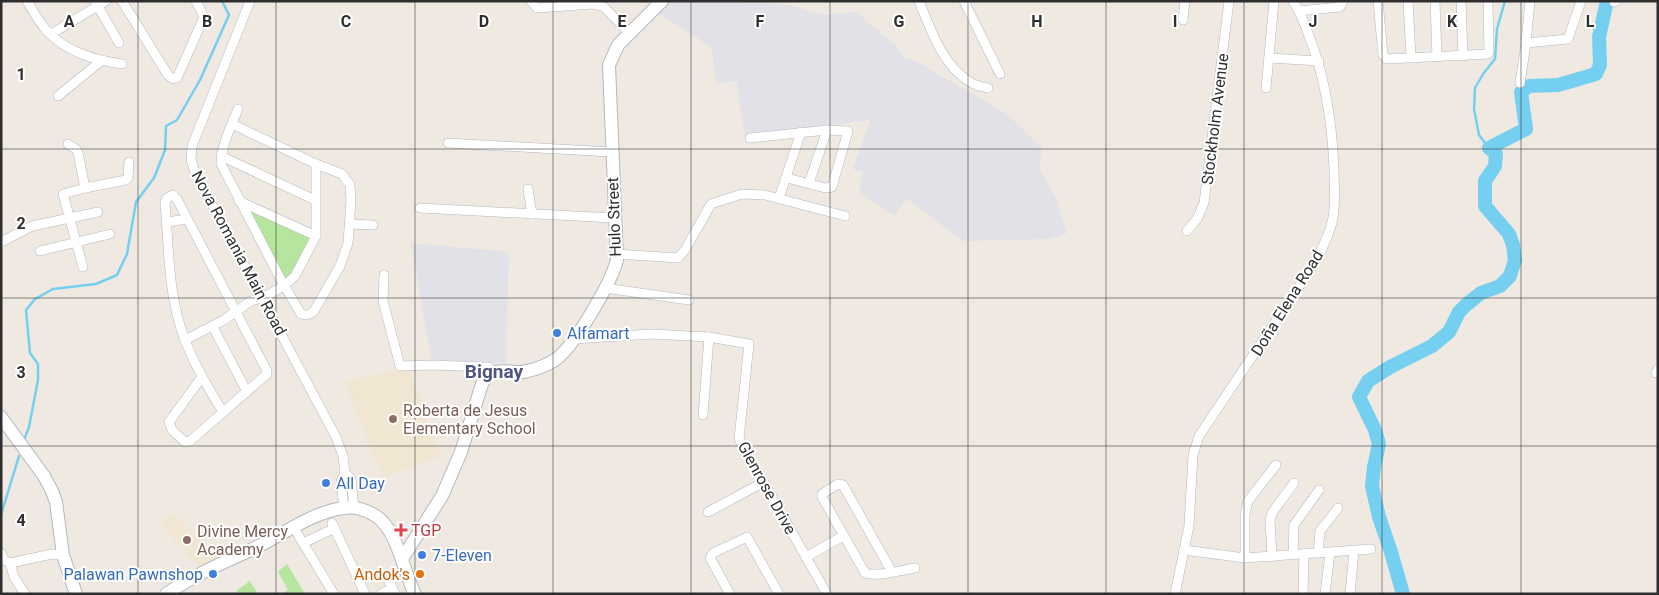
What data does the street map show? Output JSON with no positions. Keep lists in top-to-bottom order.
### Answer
{
  "streets": {
    "main road": ["Hulo Street"],
    "street": [
      "Stockholm Avenue",
      "Nova Romania Main Road",
      "Doña Elena Road",
      "Glenrose Drive"
    ]
  },
  "districts": ["Bignay"],
  "places": {
    "other": [
      "Alfamart",
      "Roberta de Jesus Elementary School",
      "All Day",
      "Divine Mercy Academy",
      "7-Eleven",
      "Palawan Pawnshop",
      "Andok's"
    ],
    "health": ["TGP"]
  },
  "grid": {
    "columns": [
      "A",
      "B",
      "C",
      "D",
      "E",
      "F",
      "G",
      "H",
      "I",
      "J",
      "K",
      "L"
    ],
    "rows": [
      "1",
      "2",
      "3",
      "4"
    ]
  }
}
